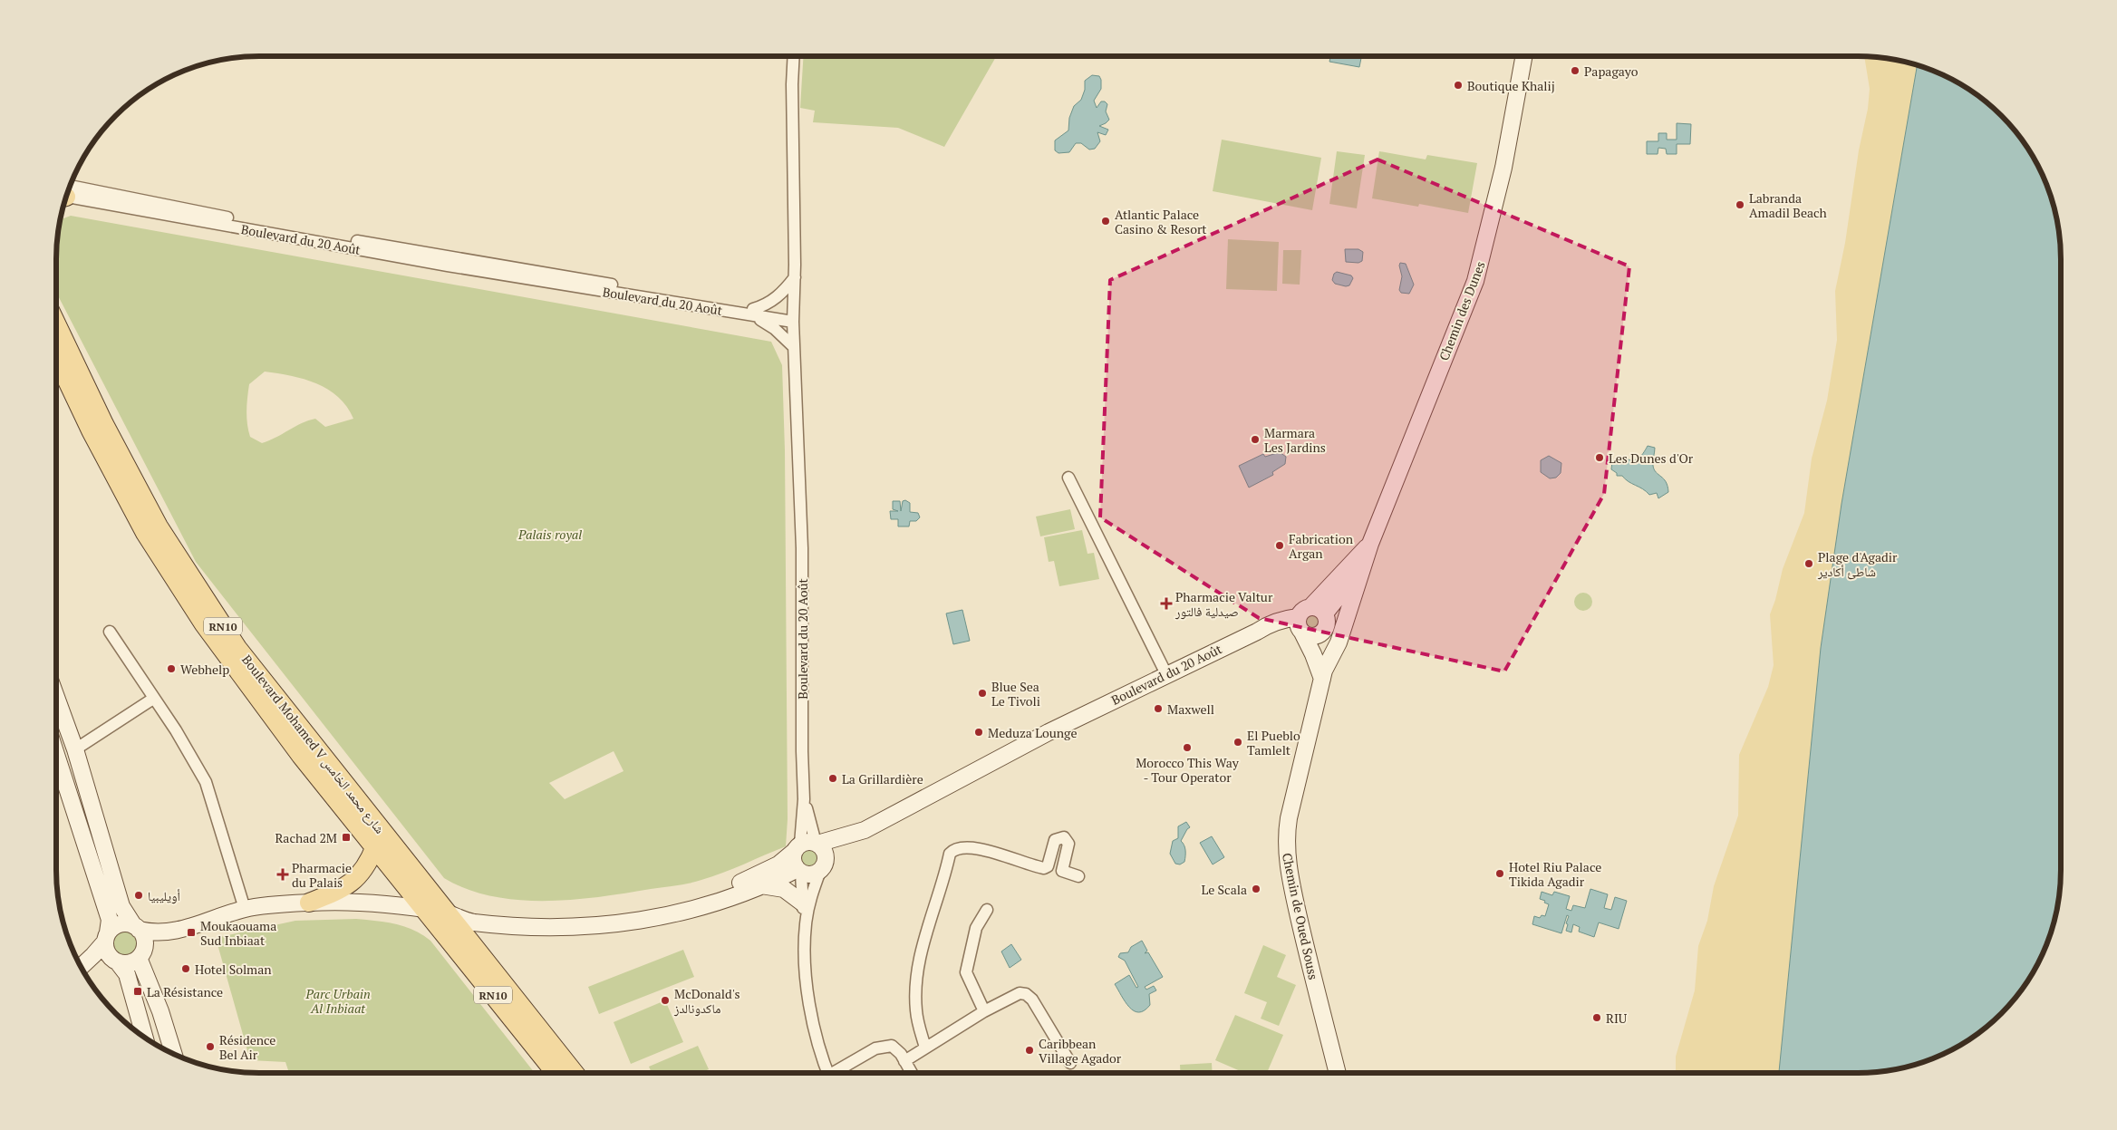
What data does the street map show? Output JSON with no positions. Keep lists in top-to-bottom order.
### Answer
{
  "streets": {
    "main road": ["RN10", "Boulevard Mohamed V شارع محمد الخامس"],
    "street": ["Boulevard du 20 Août", "Chemin des Dunes", "Chemin de Oued Souss"]
  },
  "crossings": [
    ["Boulevard du 20 Août", "Chemin des Dunes"],
    ["Boulevard du 20 Août", "Chemin de Oued Souss"],
    ["Chemin des Dunes", "Chemin de Oued Souss"]
  ],
  "parks": ["Palais royal", "Parc Urbain Al Inbiaat"],
  "places": {
    "other": [
      "Papagayo",
      "Boutique Khalij",
      "Labranda Amadil Beach",
      "Atlantic Palace Casino & Resort",
      "Marmara Les Jardins",
      "Les Dunes d'Or",
      "Fabrication Argan",
      "Plage d'Agadir شاطئ أكادير",
      "Webhelp",
      "Blue Sea Le Tivoli",
      "Maxwell",
      "Meduza Lounge",
      "El Pueblo Tamlelt",
      "Morocco This Way - Tour Operator",
      "La Grillardière",
      "Hotel Riu Palace Tikida Agadir",
      "Le Scala",
      "أويليبيا",
      "Hotel Solman",
      "McDonald's ماكدونالدز",
      "RIU",
      "Résidence Bel Air",
      "Caribbean Village Agador"
    ],
    "health": ["Pharmacie Valtur صيدلية فالتور", "Pharmacie du Palais"],
    "transit": ["Rachad 2M", "Moukaouama Sud Inbiaat", "La Résistance"]
  }
}
